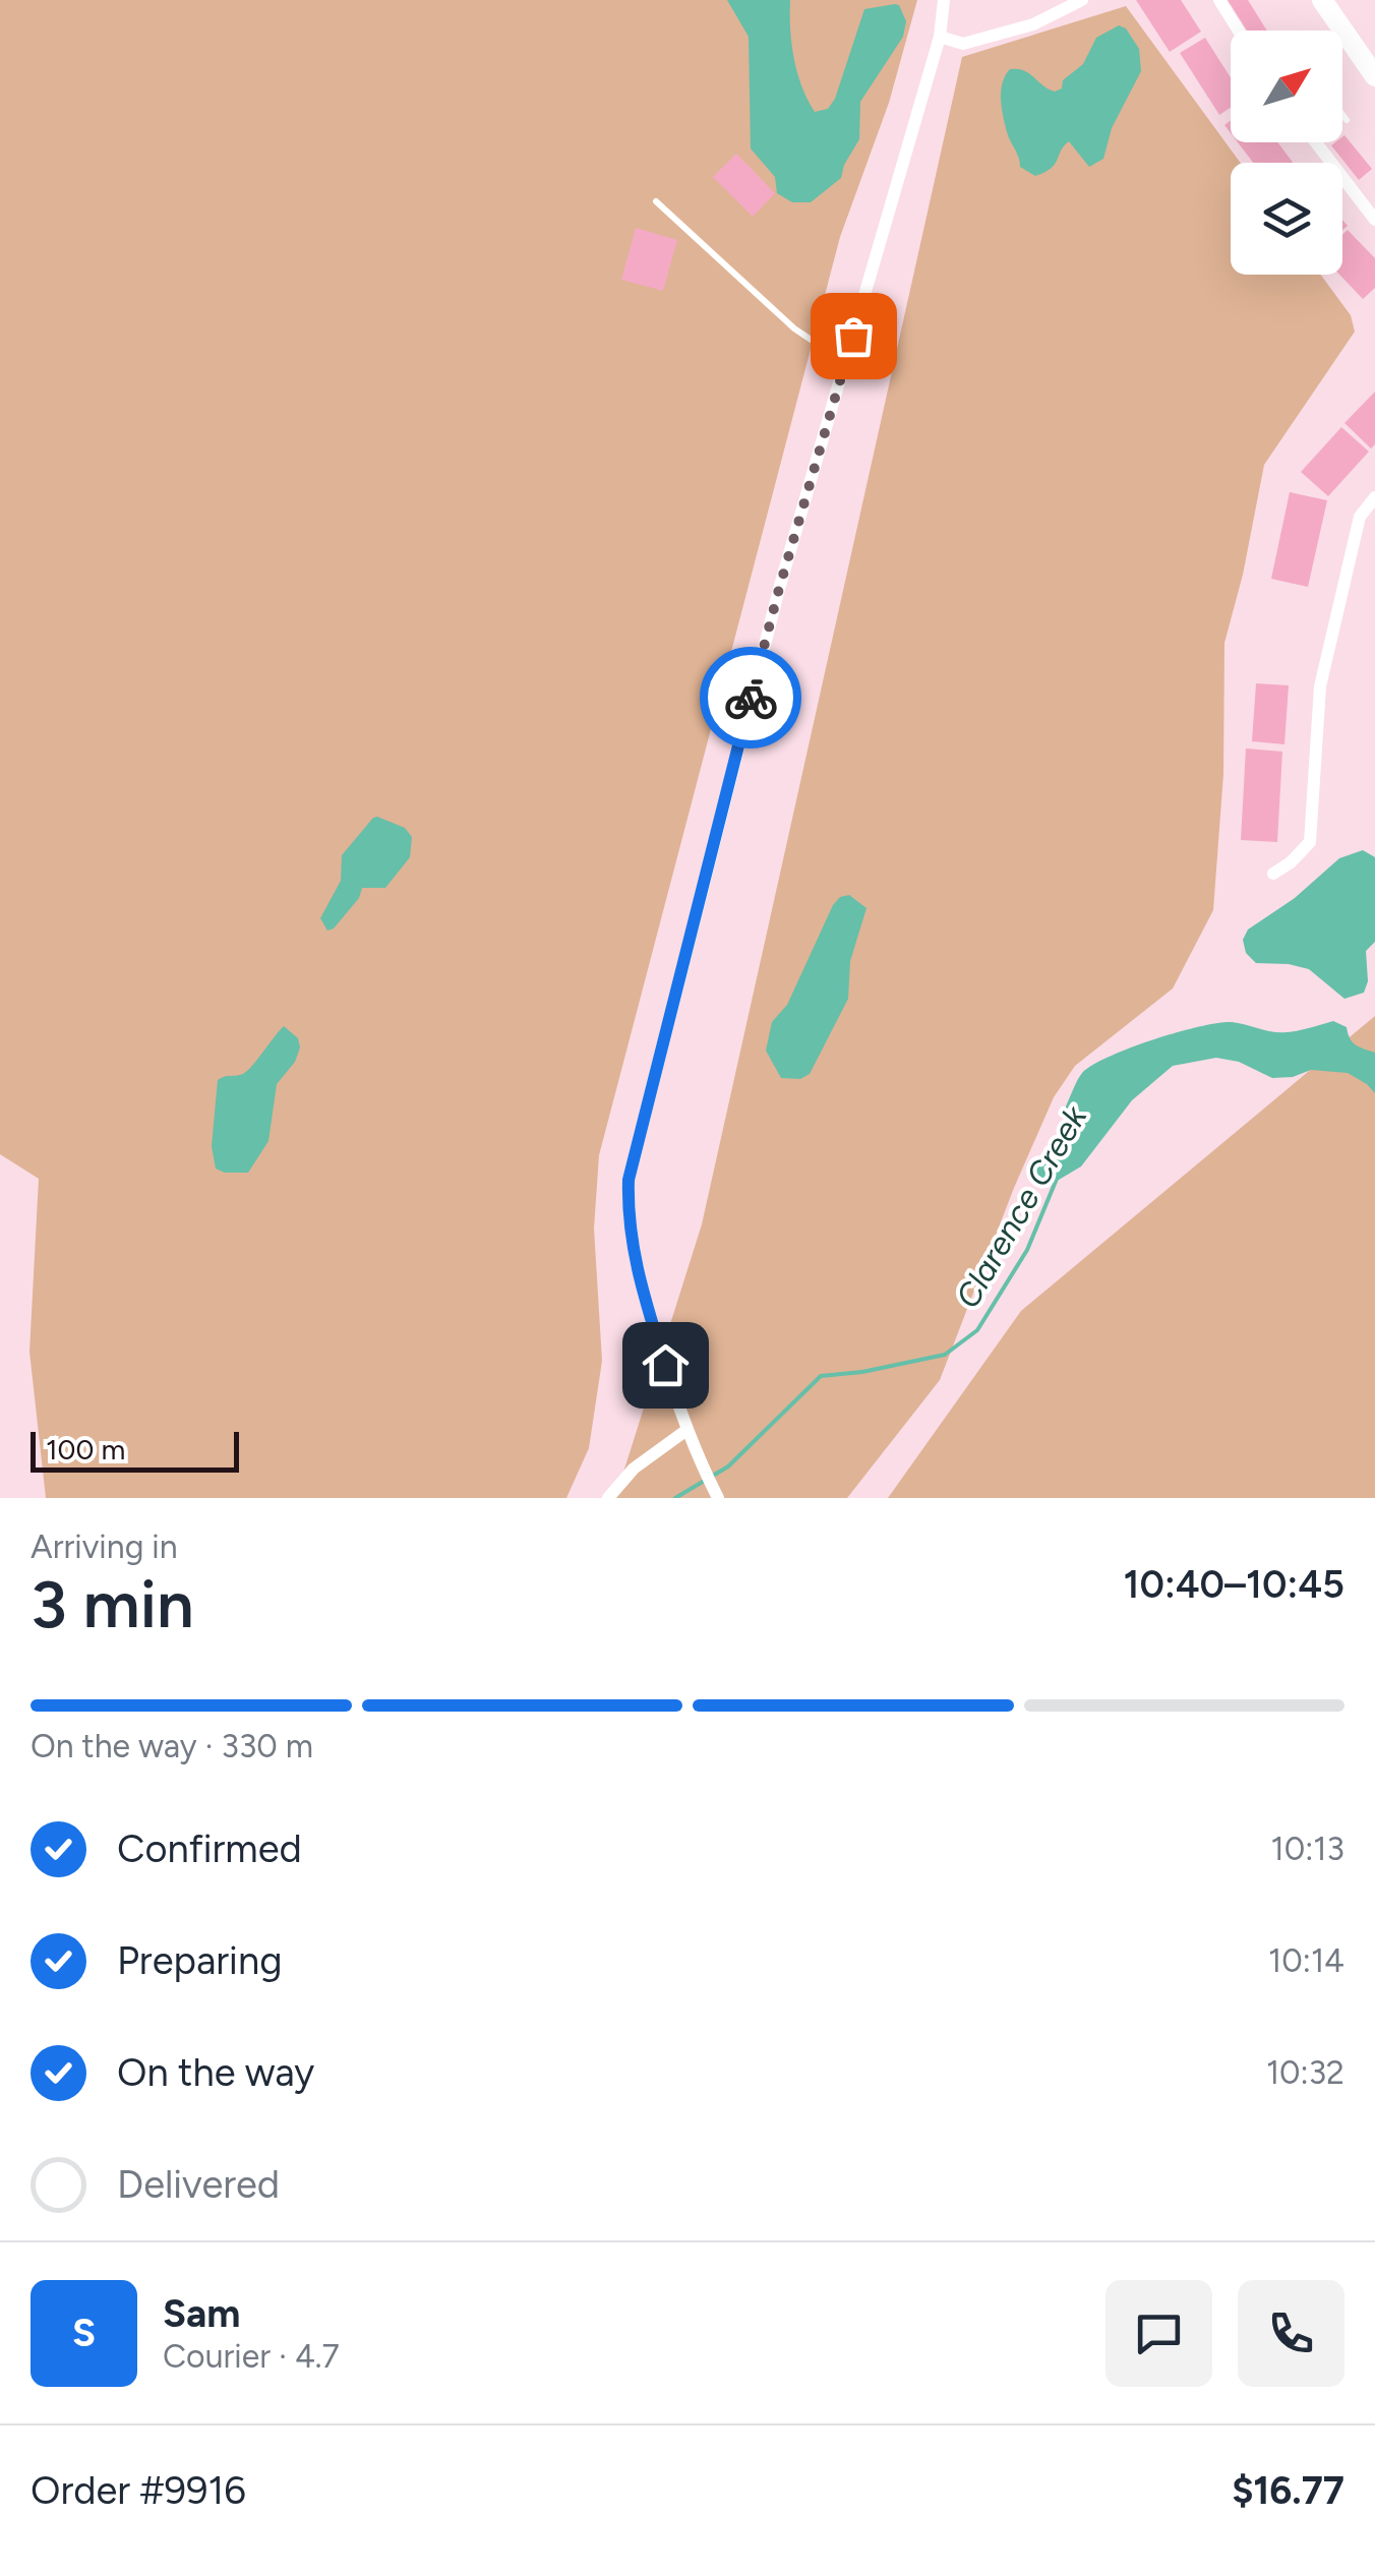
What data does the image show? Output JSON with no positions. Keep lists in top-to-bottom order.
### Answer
{
  "water": ["Clarence Creek"],
  "scale_bar": "100 m",
  "north": "top right",
  "page": {
    "scale": "100 m",
    "heading": ["3 min", "Arriving in", "10:40–10:45"],
    "panel": [
      "Sam",
      "Courier · 4.7",
      "Order #9916",
      "$16.77"
    ],
    "bar": "On the way · 330 m",
    "list": [
      ["Confirmed", "10:13"],
      ["Preparing", "10:14"],
      ["On the way", "10:32"],
      "Delivered"
    ],
    "round": "S"
  }
}
